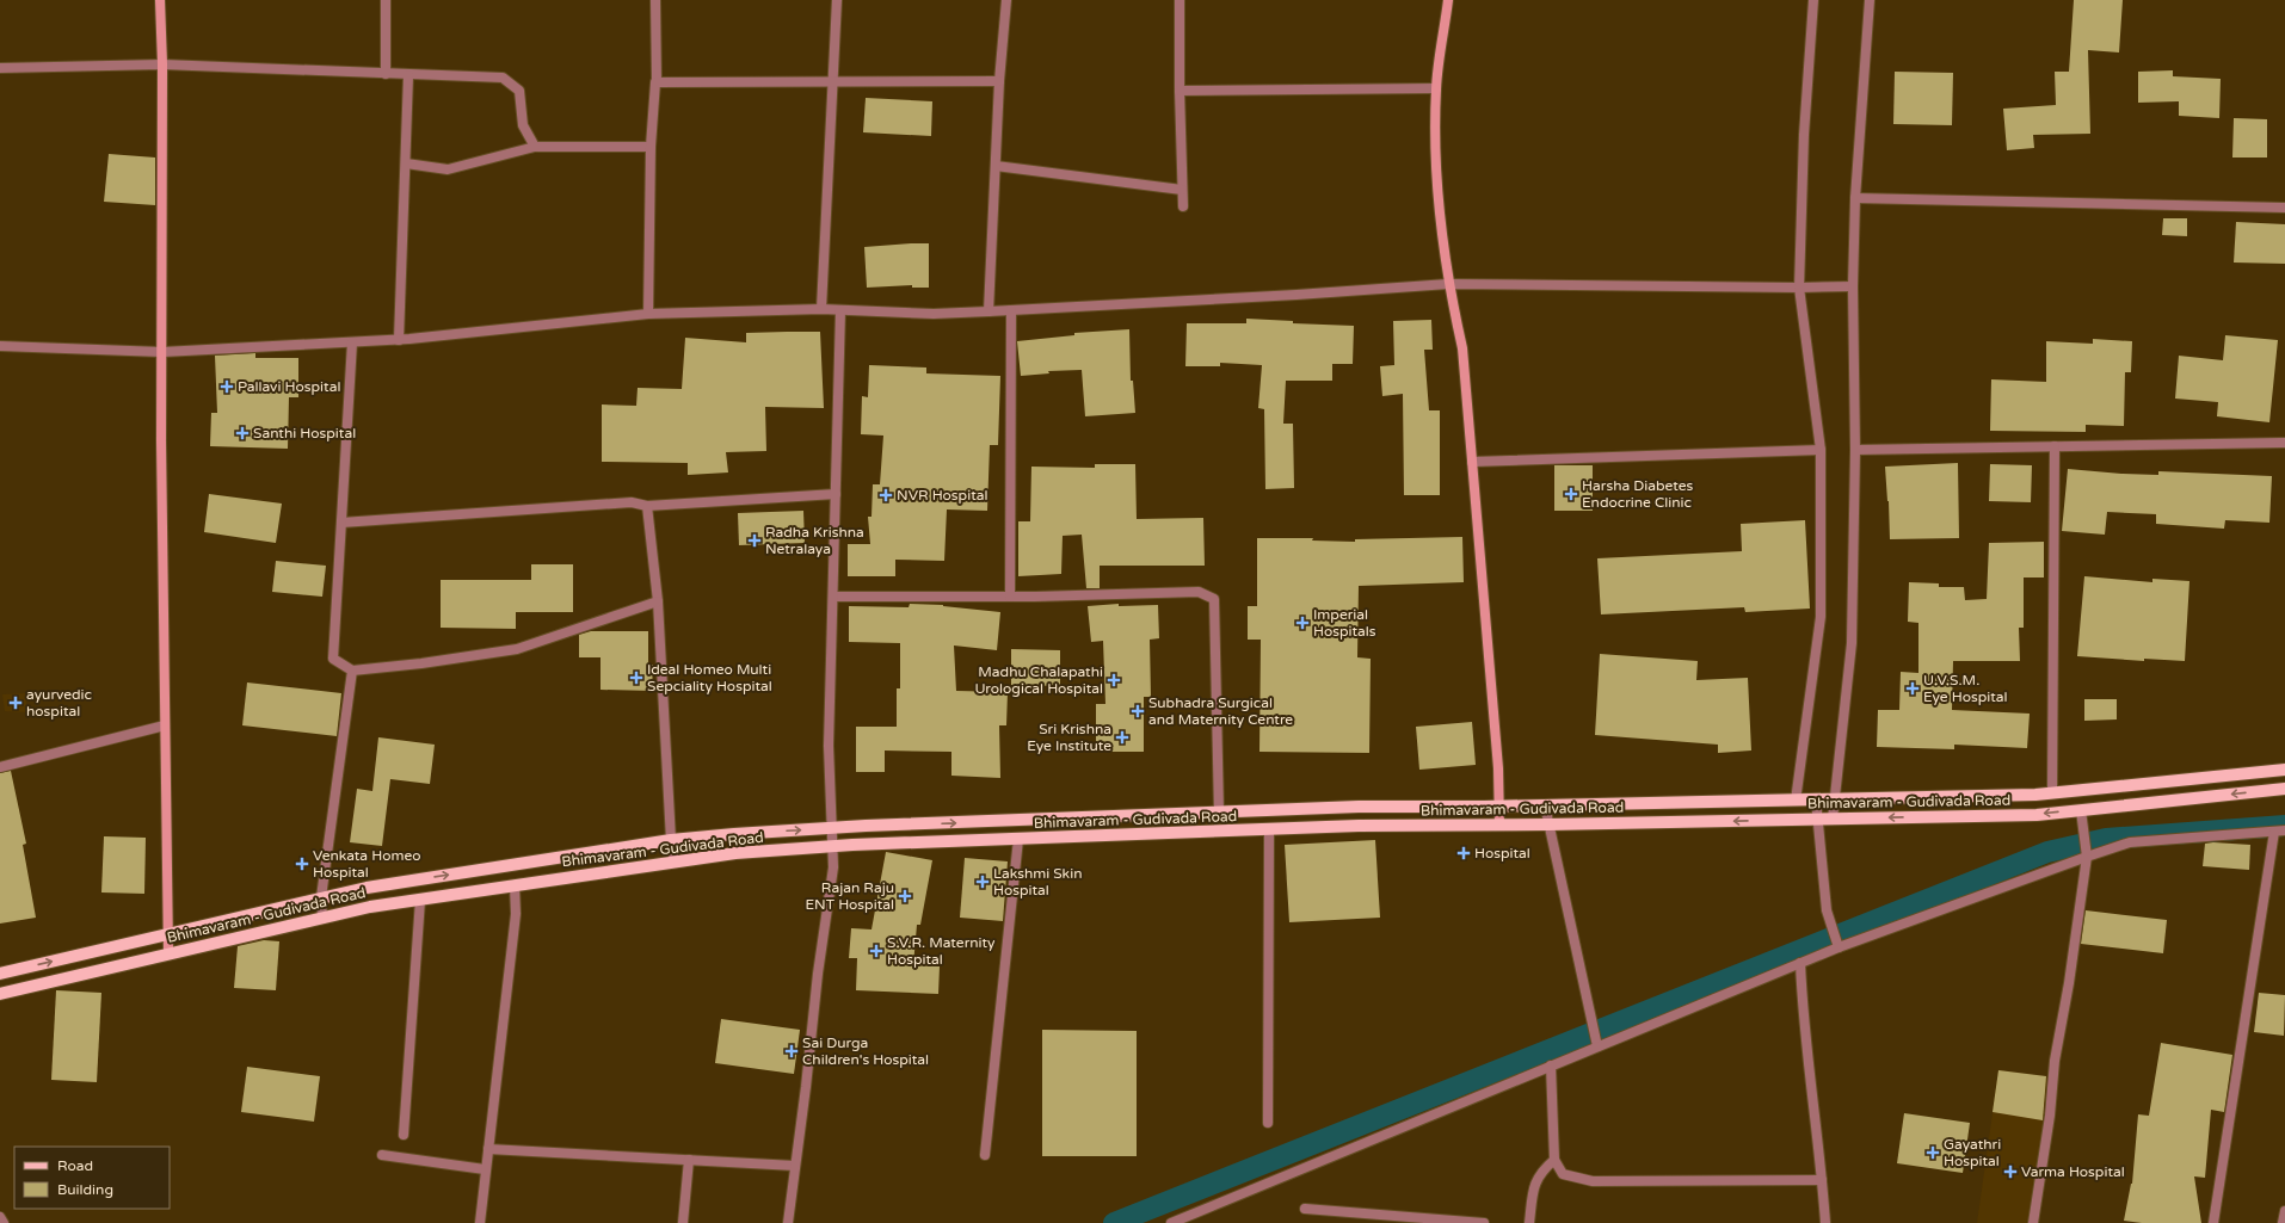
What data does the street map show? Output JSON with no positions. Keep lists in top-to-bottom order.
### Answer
{
  "streets": {
    "main road": ["Bhimavaram - Gudivada Road"]
  },
  "places": {
    "health": [
      "Pallavi Hospital",
      "Santhi Hospital",
      "Harsha Diabetes Endocrine Clinic",
      "NVR Hospital",
      "Radha Krishna Netralaya",
      "Imperial Hospitals",
      "Ideal Homeo Multi Sepciality Hospital",
      "Madhu Chalapathi Urological Hospital",
      "U.V.S.M. Eye Hospital",
      "ayurvedic hospital",
      "Subhadra Surgical and Maternity Centre",
      "Sri Krishna Eye Institute",
      "Hospital",
      "Venkata Homeo Hospital",
      "Lakshmi Skin Hospital",
      "Rajan Raju ENT Hospital",
      "S.V.R. Maternity Hospital",
      "Sai Durga Children's Hospital",
      "Gayathri Hospital",
      "Varma Hospital"
    ]
  },
  "legend": ["Road", "Building"]
}
